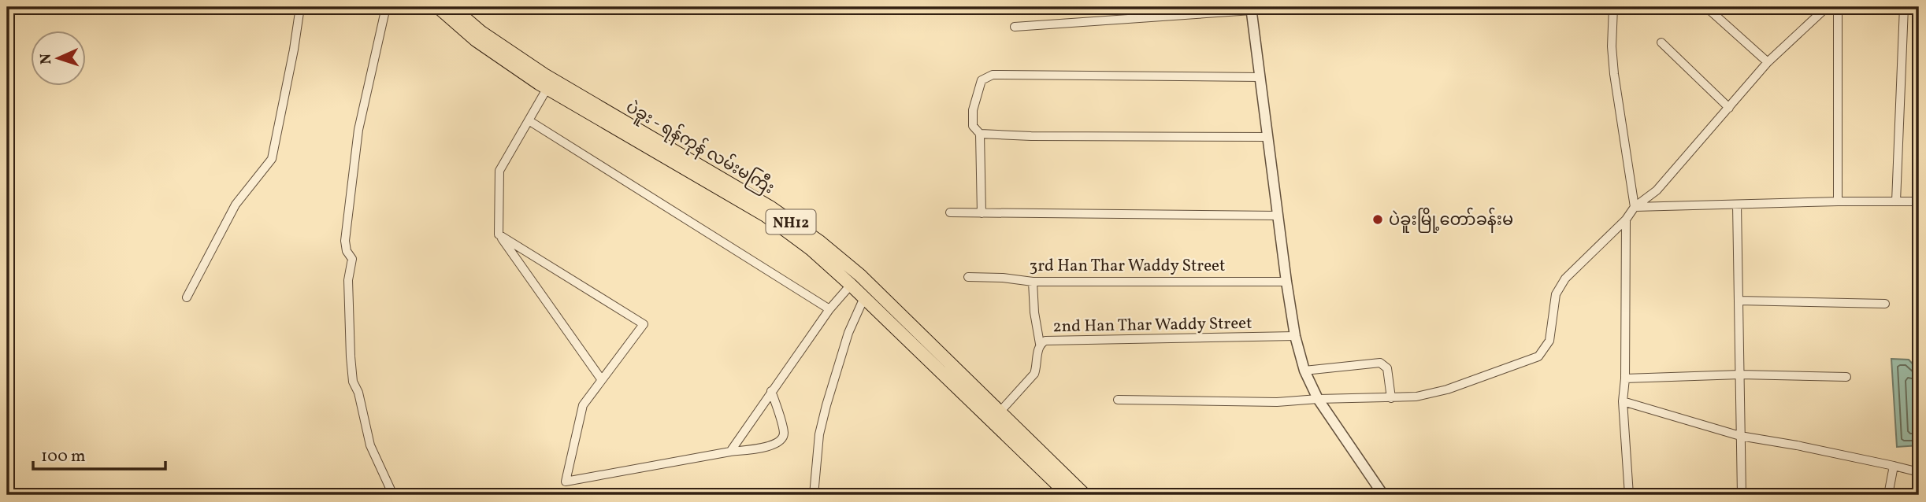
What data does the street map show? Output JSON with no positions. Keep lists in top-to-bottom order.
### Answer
{
  "streets": {
    "highway": ["ပဲခူး - ရန်ကုန် လမ်းမကြီး", "NH12"],
    "street": ["3rd Han Thar Waddy Street", "2nd Han Thar Waddy Street"]
  },
  "crossings": [
    ["ပဲခူး - ရန်ကုန် လမ်းမကြီး", "2nd Han Thar Waddy Street"]
  ],
  "places": ["ပဲခူးမြို့တော်ခန်းမ"],
  "scale_bar": "100 m",
  "north": "left"
}
